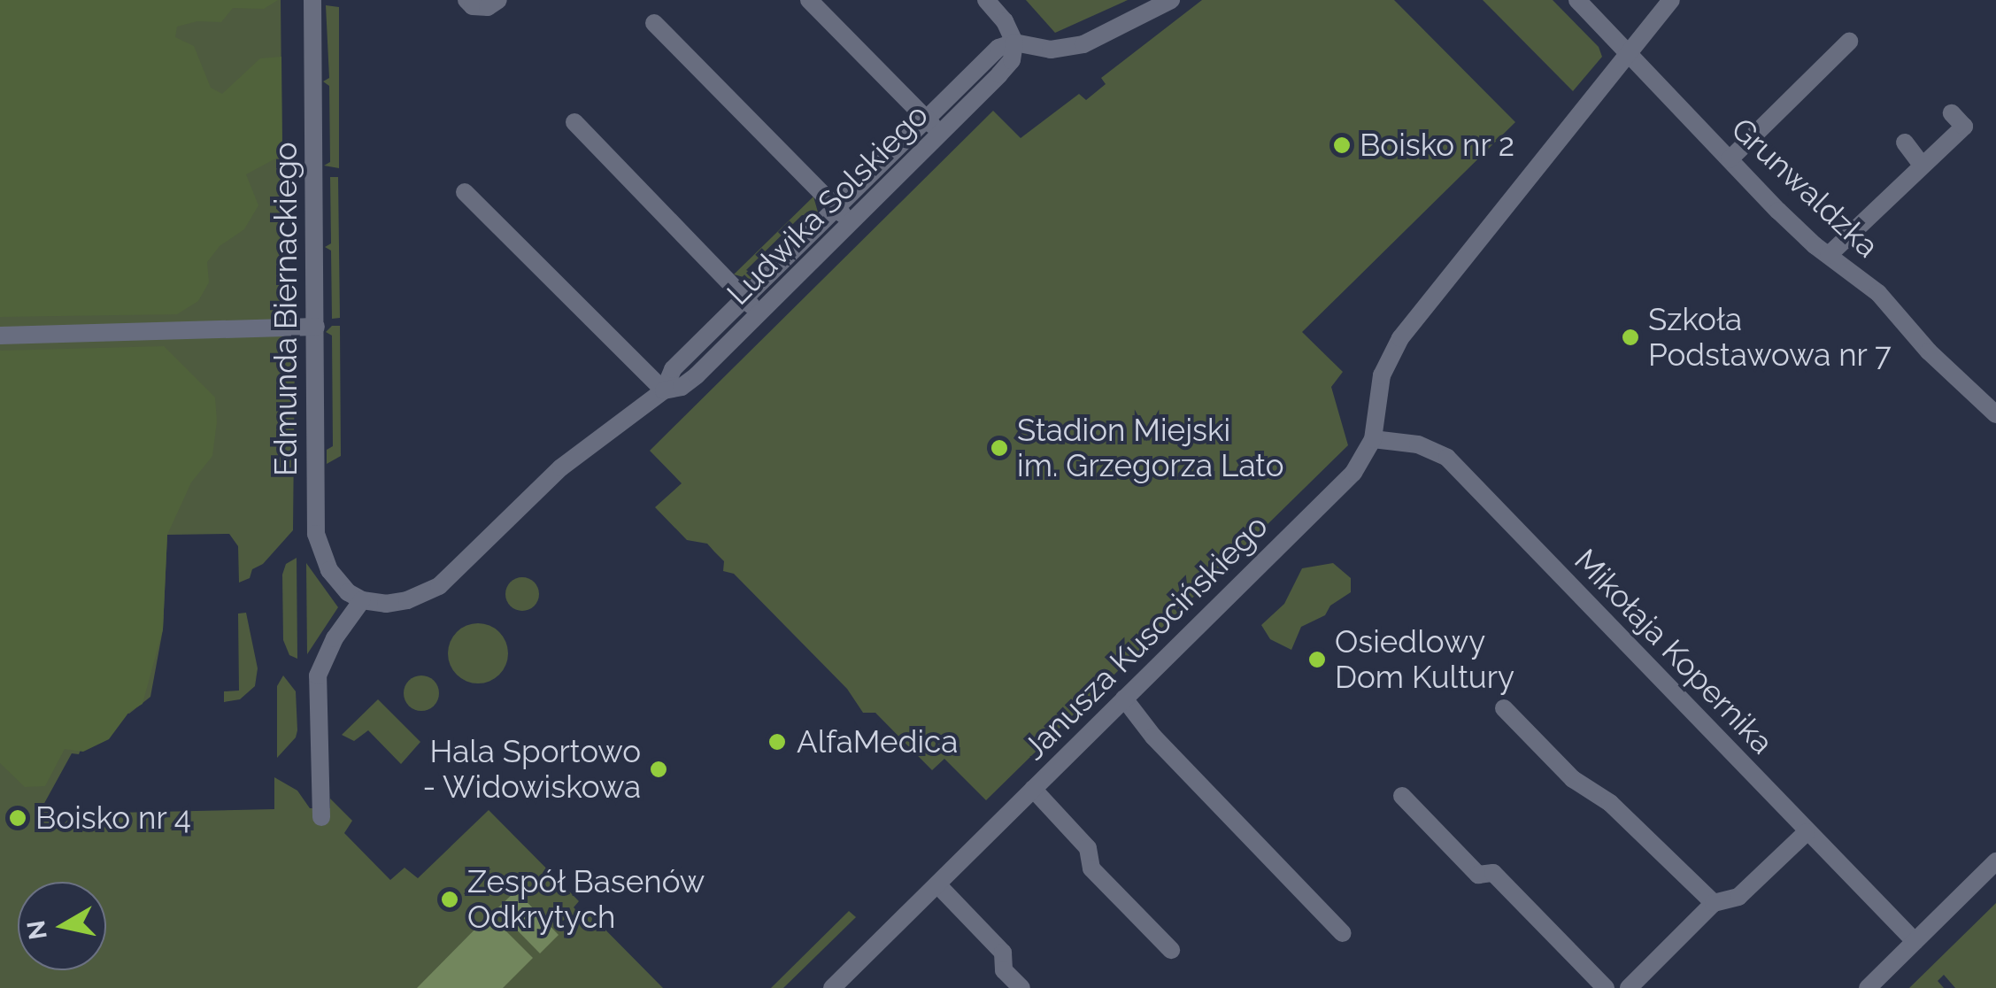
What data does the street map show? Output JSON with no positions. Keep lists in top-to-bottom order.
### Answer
{
  "streets": {
    "street": [
      "Grunwaldzka",
      "Ludwika Solskiego",
      "Edmunda Biernackiego",
      "Janusza Kusocińskiego",
      "Mikołaja Kopernika"
    ]
  },
  "crossings": [
    ["Grunwaldzka", "Janusza Kusocińskiego"],
    ["Ludwika Solskiego", "Edmunda Biernackiego"],
    ["Janusza Kusocińskiego", "Mikołaja Kopernika"]
  ],
  "places": [
    "Boisko nr 2",
    "Szkoła Podstawowa nr 7",
    "Stadion Miejski im. Grzegorza Lato",
    "Osiedlowy Dom Kultury",
    "AlfaMedica",
    "Hala Sportowo - Widowiskowa",
    "Boisko nr 4",
    "Zespół Basenów Odkrytych"
  ],
  "north": "left"
}
